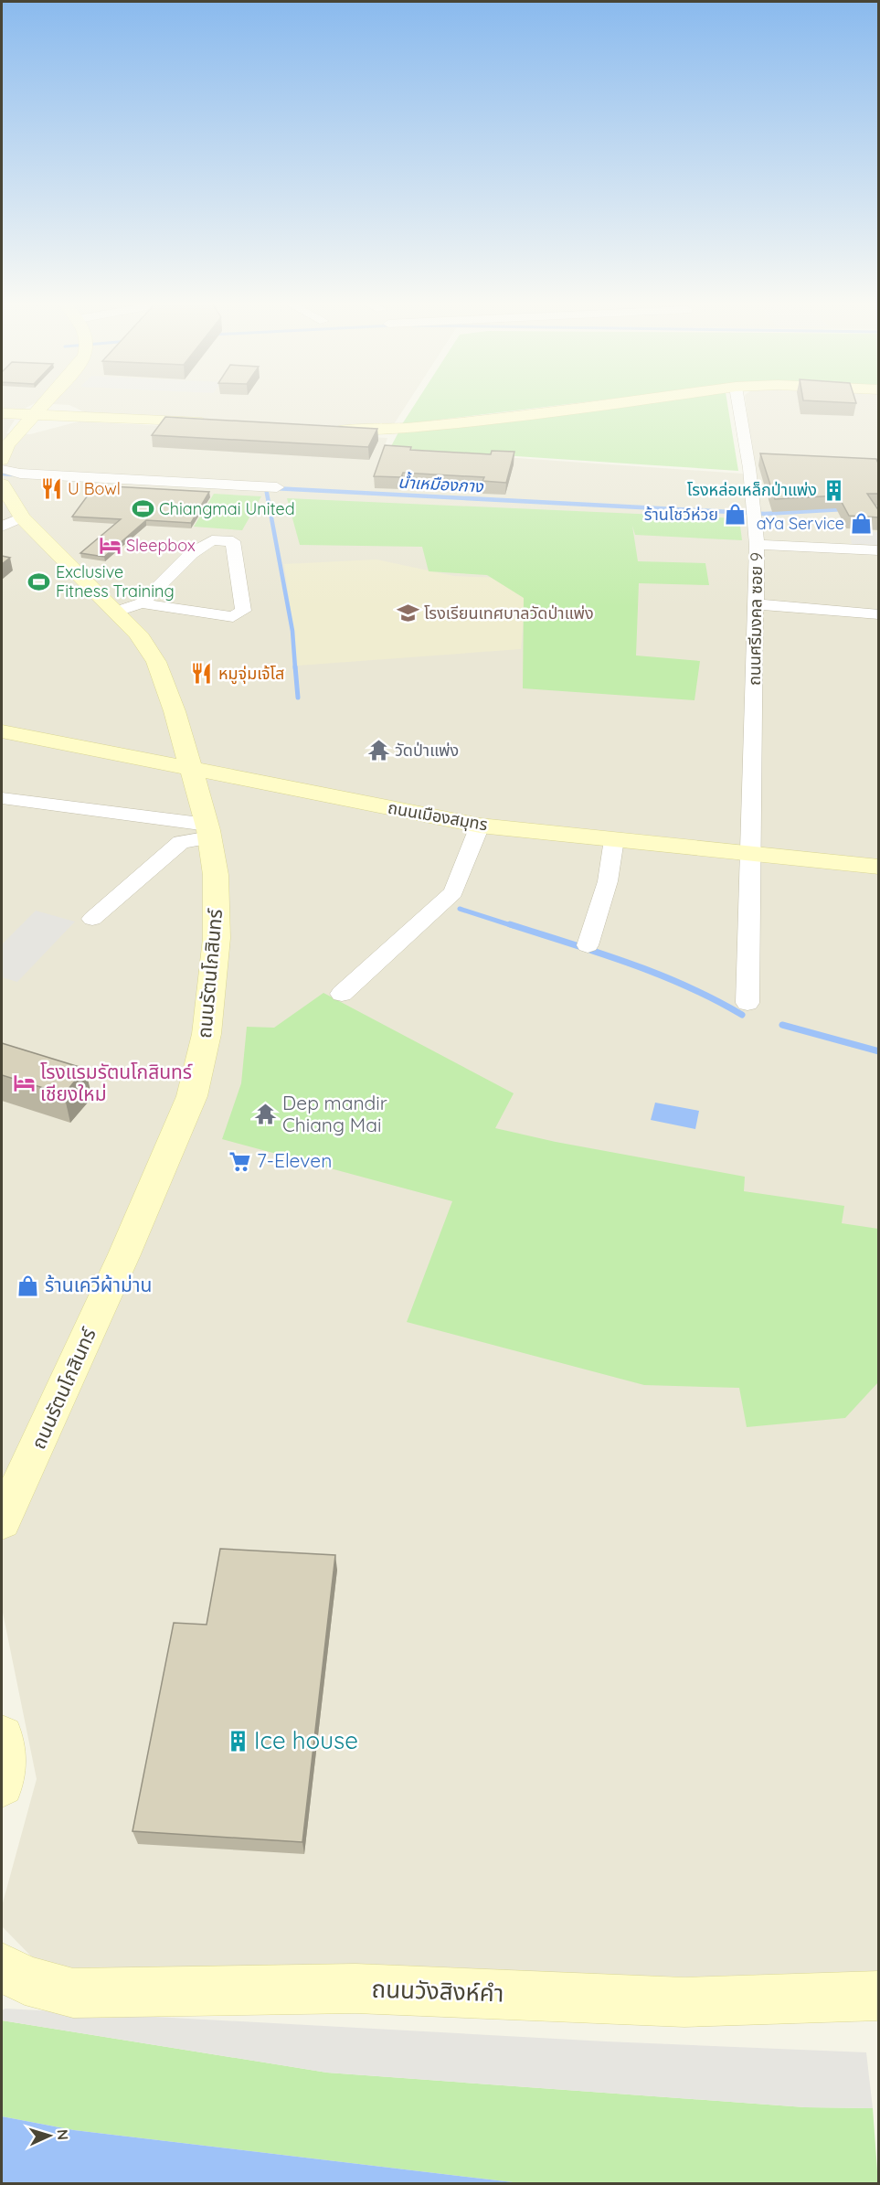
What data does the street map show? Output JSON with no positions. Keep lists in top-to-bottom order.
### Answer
{
  "streets": {
    "street": [
      "ถนนศรีมงคล ซอย 9",
      "ถนนเมืองสมุทร",
      "ถนนรัตนโกสินทร์",
      "ถนนวังสิงห์คำ"
    ]
  },
  "crossings": [
    ["ถนนศรีมงคล ซอย 9", "ถนนเมืองสมุทร"],
    ["ถนนเมืองสมุทร", "ถนนรัตนโกสินทร์"]
  ],
  "water": ["น้ำเหมืองกาง"],
  "places": {
    "restaurant": ["U Bowl", "หมูจุ่มเจ้โส"],
    "building": ["โรงหล่อเหล็กป่าแพ่ง", "Ice house"],
    "sports": ["Chiangmai United", "Exclusive Fitness Training"],
    "shop": ["ร้านโชว์ห่วย", "aYa Service", "ร้านเควีผ้าม่าน"],
    "hotel": ["Sleepbox", "โรงแรมรัตนโกสินทร์ เชียงใหม่"],
    "school or university": ["โรงเรียนเทศบาลวัดป่าแพ่ง"],
    "temple": ["วัดป่าแพ่ง", "Dep mandir Chiang Mai"],
    "supermarket": ["7-Eleven"]
  },
  "north": "right"
}
